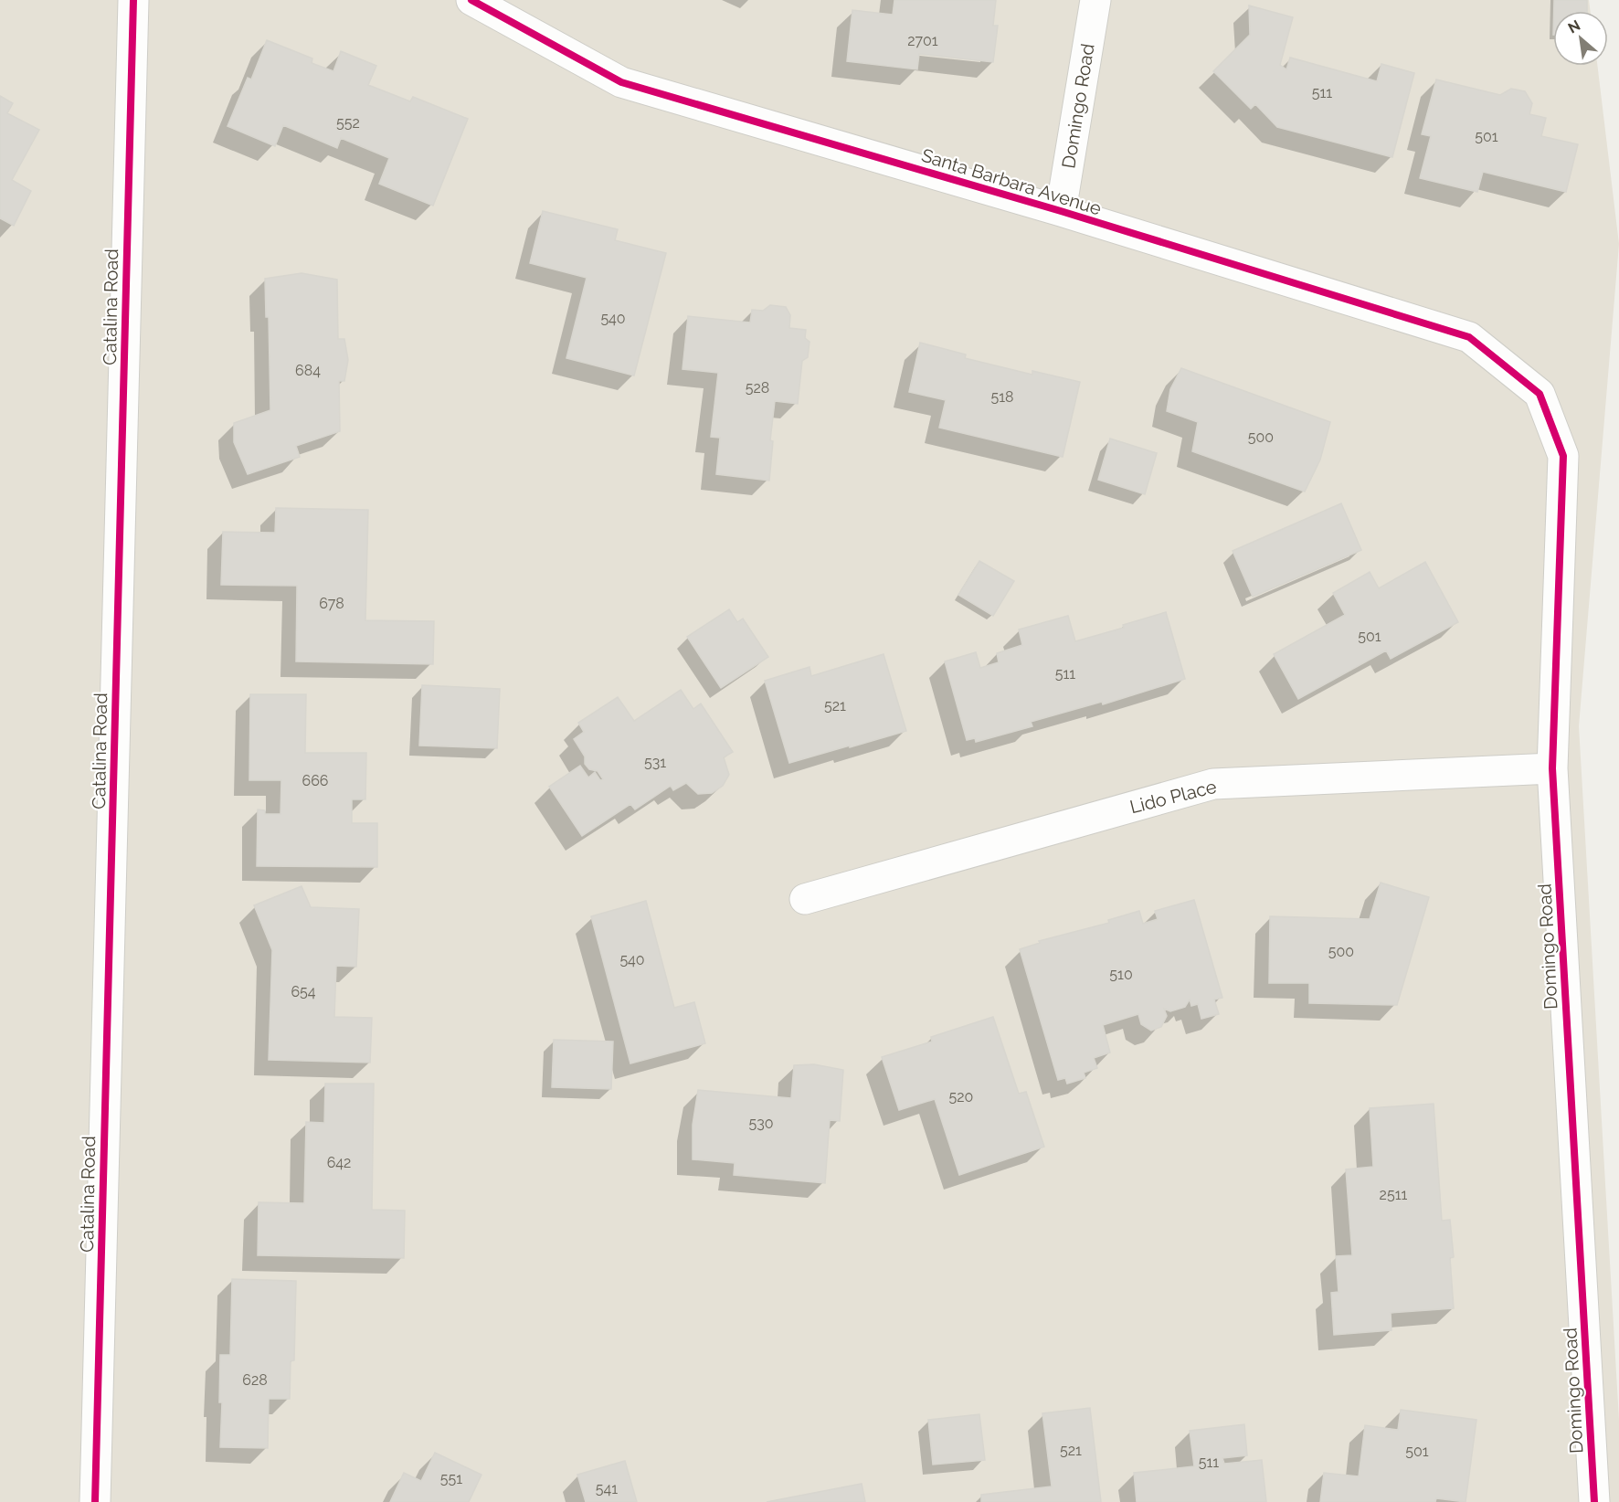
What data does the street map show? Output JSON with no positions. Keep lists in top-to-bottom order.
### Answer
{
  "streets": {
    "street": [
      "Domingo Road",
      "Santa Barbara Avenue",
      "Catalina Road",
      "Lido Place"
    ]
  },
  "crossings": [
    ["Domingo Road", "Santa Barbara Avenue"],
    ["Domingo Road", "Lido Place"]
  ],
  "house_numbers": [
    "2701",
    "511",
    "552",
    "501",
    "540",
    "684",
    "528",
    "518",
    "500",
    "678",
    "501",
    "511",
    "521",
    "531",
    "666",
    "500",
    "540",
    "510",
    "654",
    "520",
    "530",
    "642",
    "2511",
    "628",
    "521",
    "501",
    "511",
    "551",
    "541"
  ],
  "north": "top left"
}
